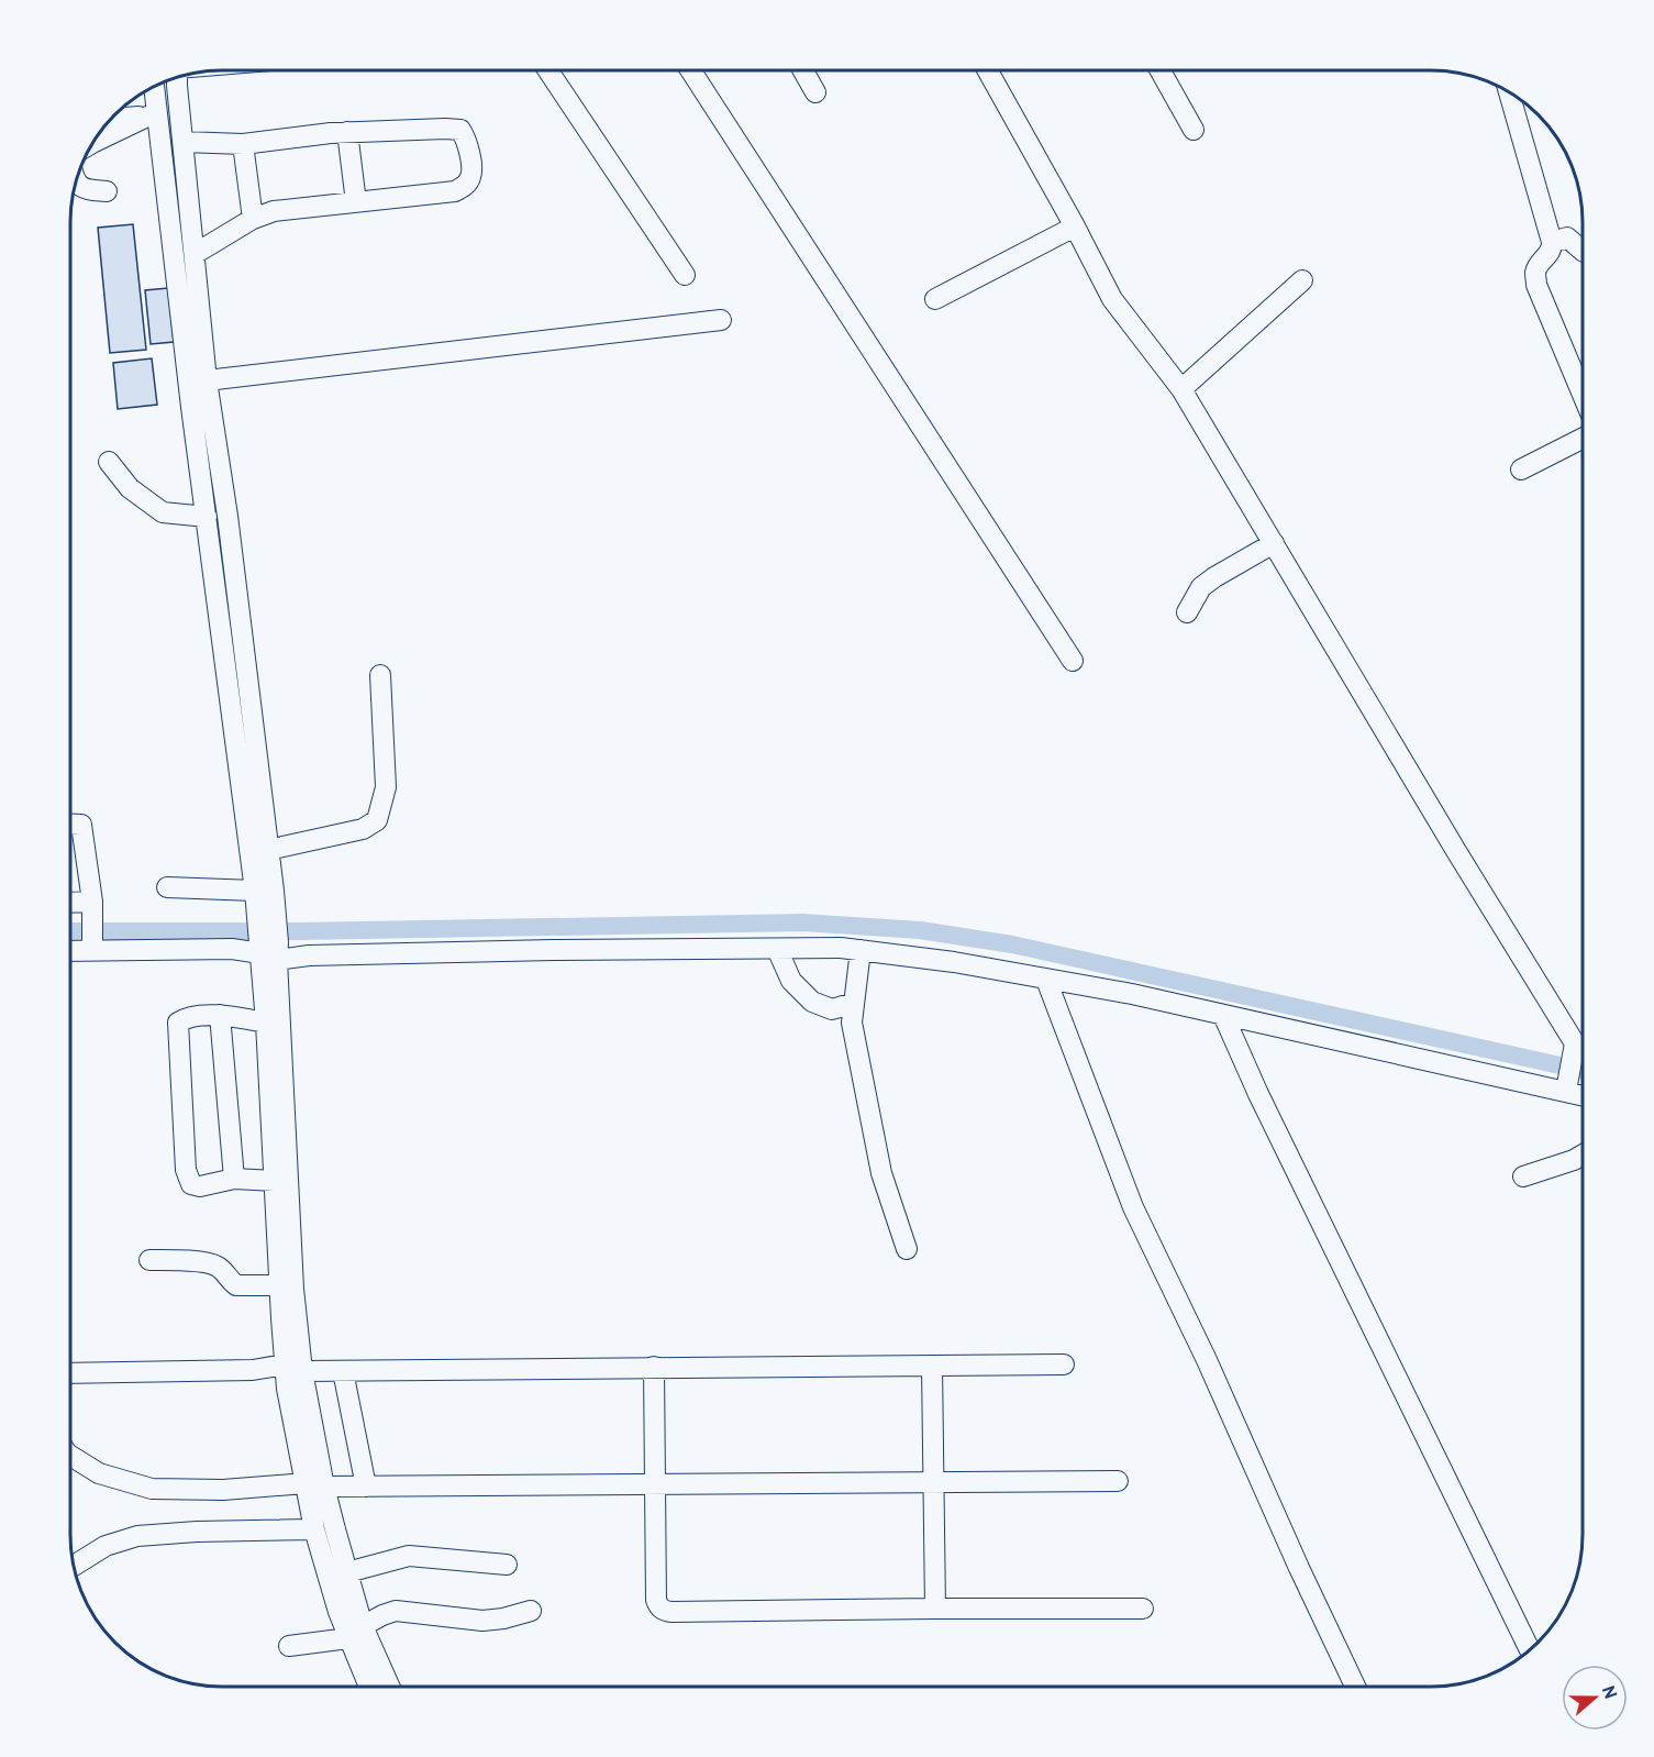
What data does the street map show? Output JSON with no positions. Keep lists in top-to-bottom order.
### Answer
{
  "north": "right"
}
